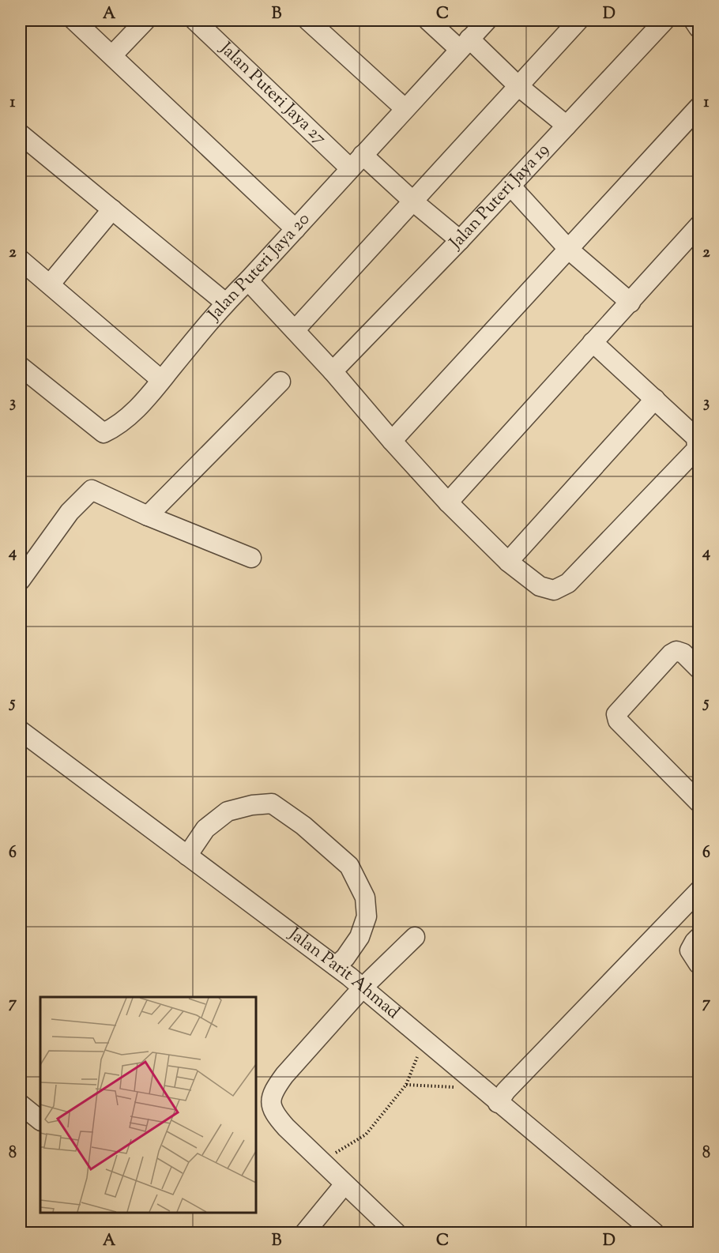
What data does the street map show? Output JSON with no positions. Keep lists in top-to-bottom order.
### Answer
{
  "streets": {
    "street": [
      "Jalan Puteri Jaya 27",
      "Jalan Puteri Jaya 19",
      "Jalan Puteri Jaya 20",
      "Jalan Parit Ahmad"
    ]
  },
  "crossings": [
    ["Jalan Puteri Jaya 27", "Jalan Puteri Jaya 19"],
    ["Jalan Puteri Jaya 27", "Jalan Puteri Jaya 20"]
  ],
  "grid": {
    "columns": [
      "A",
      "B",
      "C",
      "D"
    ],
    "rows": [
      "1",
      "2",
      "3",
      "4",
      "5",
      "6",
      "7",
      "8"
    ]
  }
}
